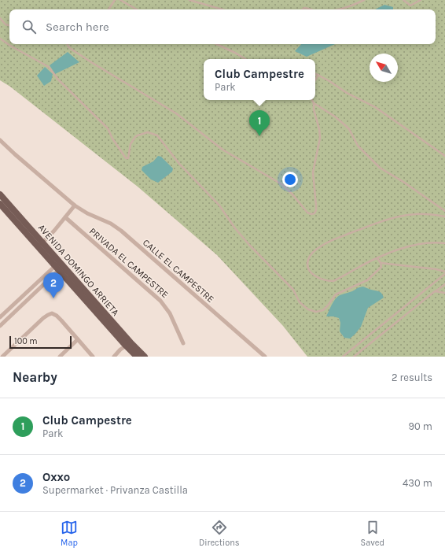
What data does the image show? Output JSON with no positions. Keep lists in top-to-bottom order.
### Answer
{
  "streets": {
    "main road": ["AVENIDA DOMINGO ARRIETA"],
    "street": ["PRIVADA EL CAMPESTRE", "CALLE EL CAMPESTRE"]
  },
  "scale_bar": "100 m",
  "north": "top left",
  "page": {
    "search": "Search here",
    "popup": ["Club Campestre", "Park"],
    "pins": ["1", "2"],
    "scale": "100 m",
    "heading": ["Nearby", "2 results"],
    "list": [
      {
        "mark": "1",
        "name": "Club Campestre",
        "note": "Park",
        "value": "90 m"
      },
      {
        "mark": "2",
        "name": "Oxxo",
        "note": "Supermarket · Privanza Castilla",
        "value": "430 m"
      }
    ],
    "nav": ["Map", "Directions", "Saved"]
  }
}
